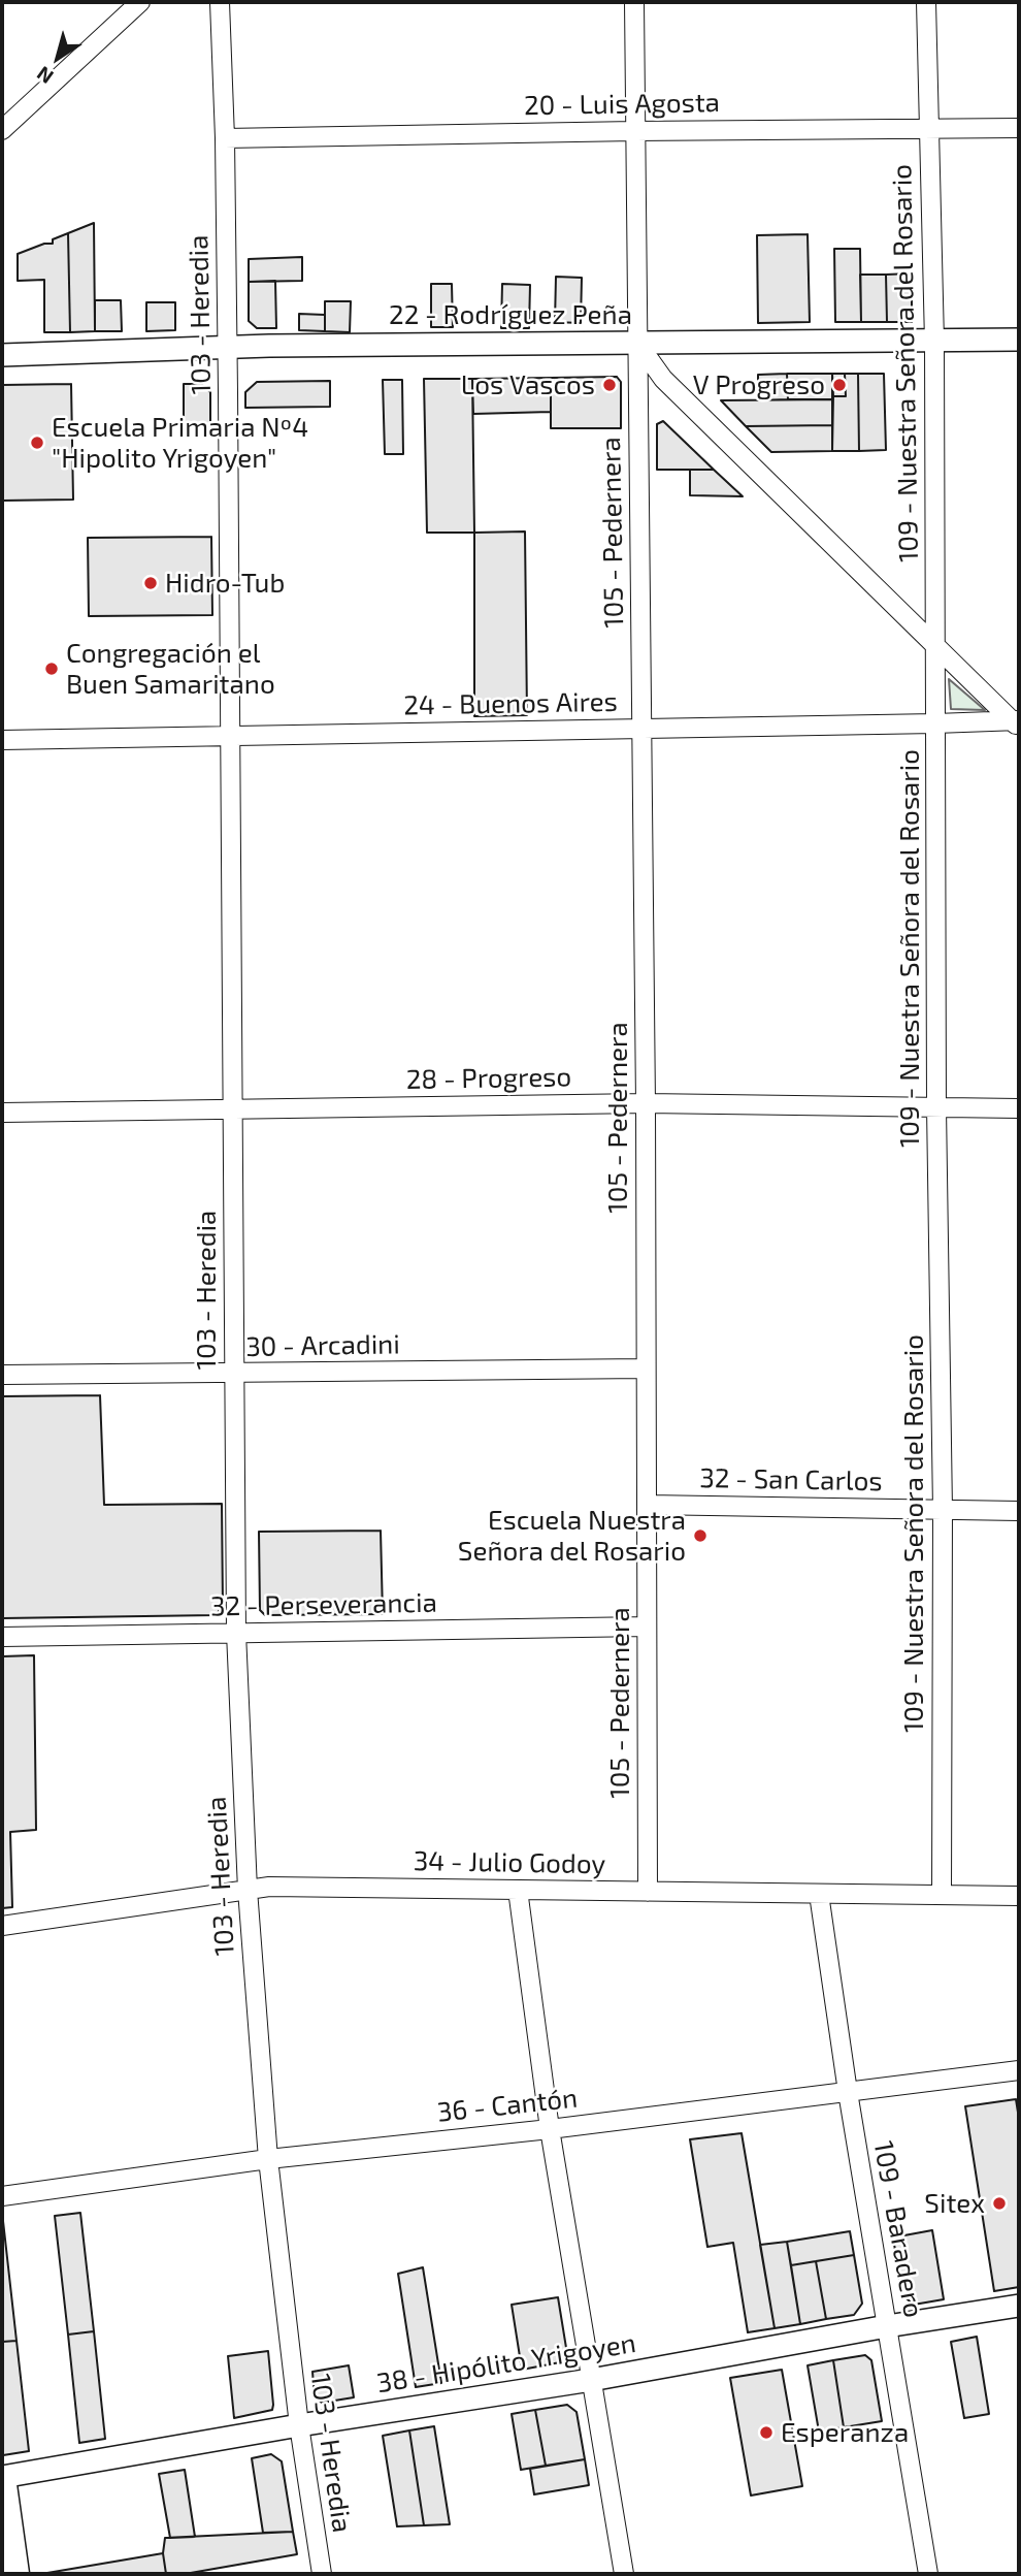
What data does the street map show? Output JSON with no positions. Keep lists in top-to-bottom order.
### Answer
{
  "streets": {
    "street": [
      "20 - Luis Agosta",
      "103 - Heredia",
      "22 - Rodríguez Peña",
      "109 - Nuestra Señora del Rosario",
      "105 - Pedernera",
      "24 - Buenos Aires",
      "28 - Progreso",
      "30 - Arcadini",
      "32 - San Carlos",
      "32 - Perseverancia",
      "34 - Julio Godoy",
      "36 - Cantón",
      "109 - Baradero",
      "38 - Hipólito Yrigoyen"
    ]
  },
  "crossings": [
    ["20 - Luis Agosta", "103 - Heredia"],
    ["20 - Luis Agosta", "109 - Nuestra Señora del Rosario"],
    ["20 - Luis Agosta", "105 - Pedernera"],
    ["103 - Heredia", "22 - Rodríguez Peña"],
    ["103 - Heredia", "24 - Buenos Aires"],
    ["103 - Heredia", "28 - Progreso"],
    ["103 - Heredia", "30 - Arcadini"],
    ["103 - Heredia", "32 - Perseverancia"],
    ["103 - Heredia", "34 - Julio Godoy"],
    ["103 - Heredia", "36 - Cantón"],
    ["103 - Heredia", "38 - Hipólito Yrigoyen"],
    ["22 - Rodríguez Peña", "109 - Nuestra Señora del Rosario"],
    ["22 - Rodríguez Peña", "105 - Pedernera"],
    ["109 - Nuestra Señora del Rosario", "24 - Buenos Aires"],
    ["109 - Nuestra Señora del Rosario", "28 - Progreso"],
    ["109 - Nuestra Señora del Rosario", "32 - San Carlos"],
    ["109 - Nuestra Señora del Rosario", "34 - Julio Godoy"],
    ["105 - Pedernera", "24 - Buenos Aires"],
    ["105 - Pedernera", "28 - Progreso"],
    ["105 - Pedernera", "30 - Arcadini"],
    ["105 - Pedernera", "32 - San Carlos"],
    ["105 - Pedernera", "32 - Perseverancia"],
    ["105 - Pedernera", "34 - Julio Godoy"],
    ["34 - Julio Godoy", "109 - Baradero"],
    ["36 - Cantón", "109 - Baradero"],
    ["109 - Baradero", "38 - Hipólito Yrigoyen"]
  ],
  "places": [
    "Los Vascos",
    "V Progreso",
    "Escuela Primaria Nº4 \"Hipolito Yrigoyen\"",
    "Hidro-Tub",
    "Congregación el Buen Samaritano",
    "Escuela Nuestra Señora del Rosario",
    "Sitex",
    "Esperanza"
  ],
  "north": "bottom left"
}
